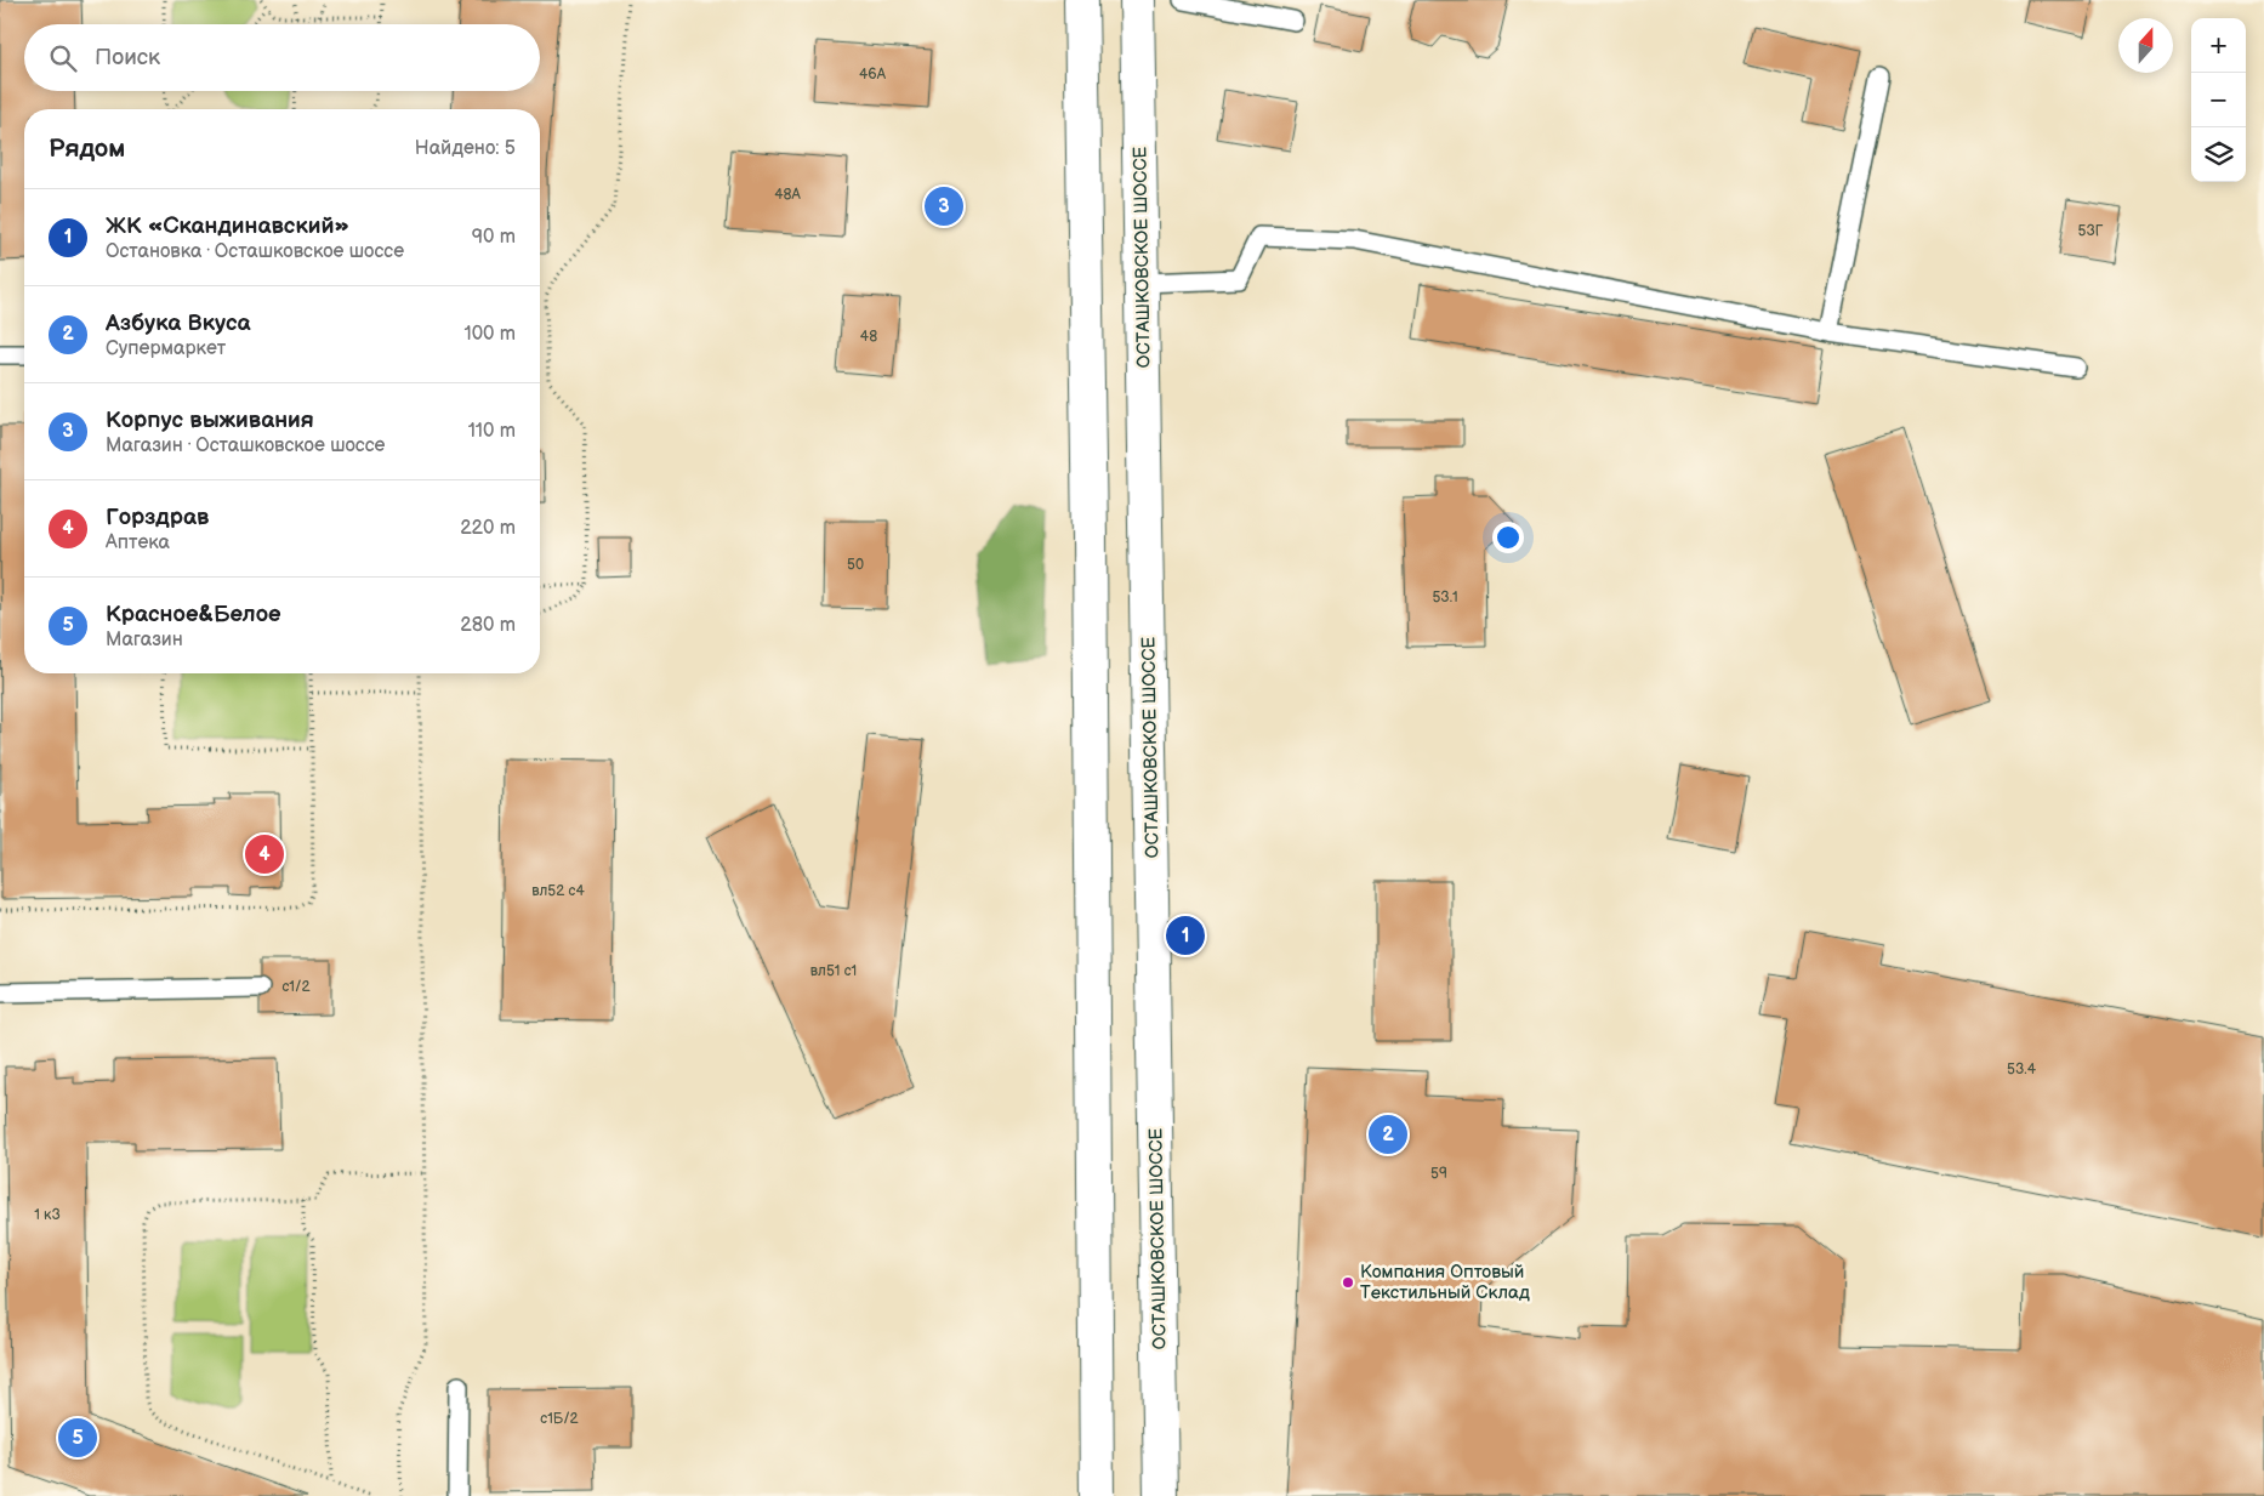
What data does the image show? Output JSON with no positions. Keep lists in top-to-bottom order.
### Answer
{
  "streets": {
    "main road": ["ОСТАШКОВСКОЕ ШОССЕ"]
  },
  "places": ["Компания Оптовый Текстильный Склад"],
  "house_numbers": [
    "46А",
    "48А",
    "53Г",
    "48",
    "50",
    "53.1",
    "вл52 с4",
    "вл51 с1",
    "с1/2",
    "53.4",
    "59",
    "1 к3",
    "с1Б/2"
  ],
  "north": "top",
  "page": {
    "map_buttons": ["+", "−"],
    "search": "Поиск",
    "heading": ["Рядом", "Найдено: 5"],
    "pins": [
      "3",
      "4",
      "1",
      "2",
      "5"
    ],
    "list": [
      {
        "mark": "1",
        "name": "ЖК «Скандинавский»",
        "note": "Остановка · Осташковское шоссе",
        "value": "90 m"
      },
      {
        "mark": "2",
        "name": "Азбука Вкуса",
        "note": "Супермаркет",
        "value": "100 m"
      },
      {
        "mark": "3",
        "name": "Корпус выживания",
        "note": "Магазин · Осташковское шоссе",
        "value": "110 m"
      },
      {
        "mark": "4",
        "name": "Горздрав",
        "note": "Аптека",
        "value": "220 m"
      },
      {
        "mark": "5",
        "name": "Красное&Белое",
        "note": "Магазин",
        "value": "280 m"
      }
    ]
  }
}
